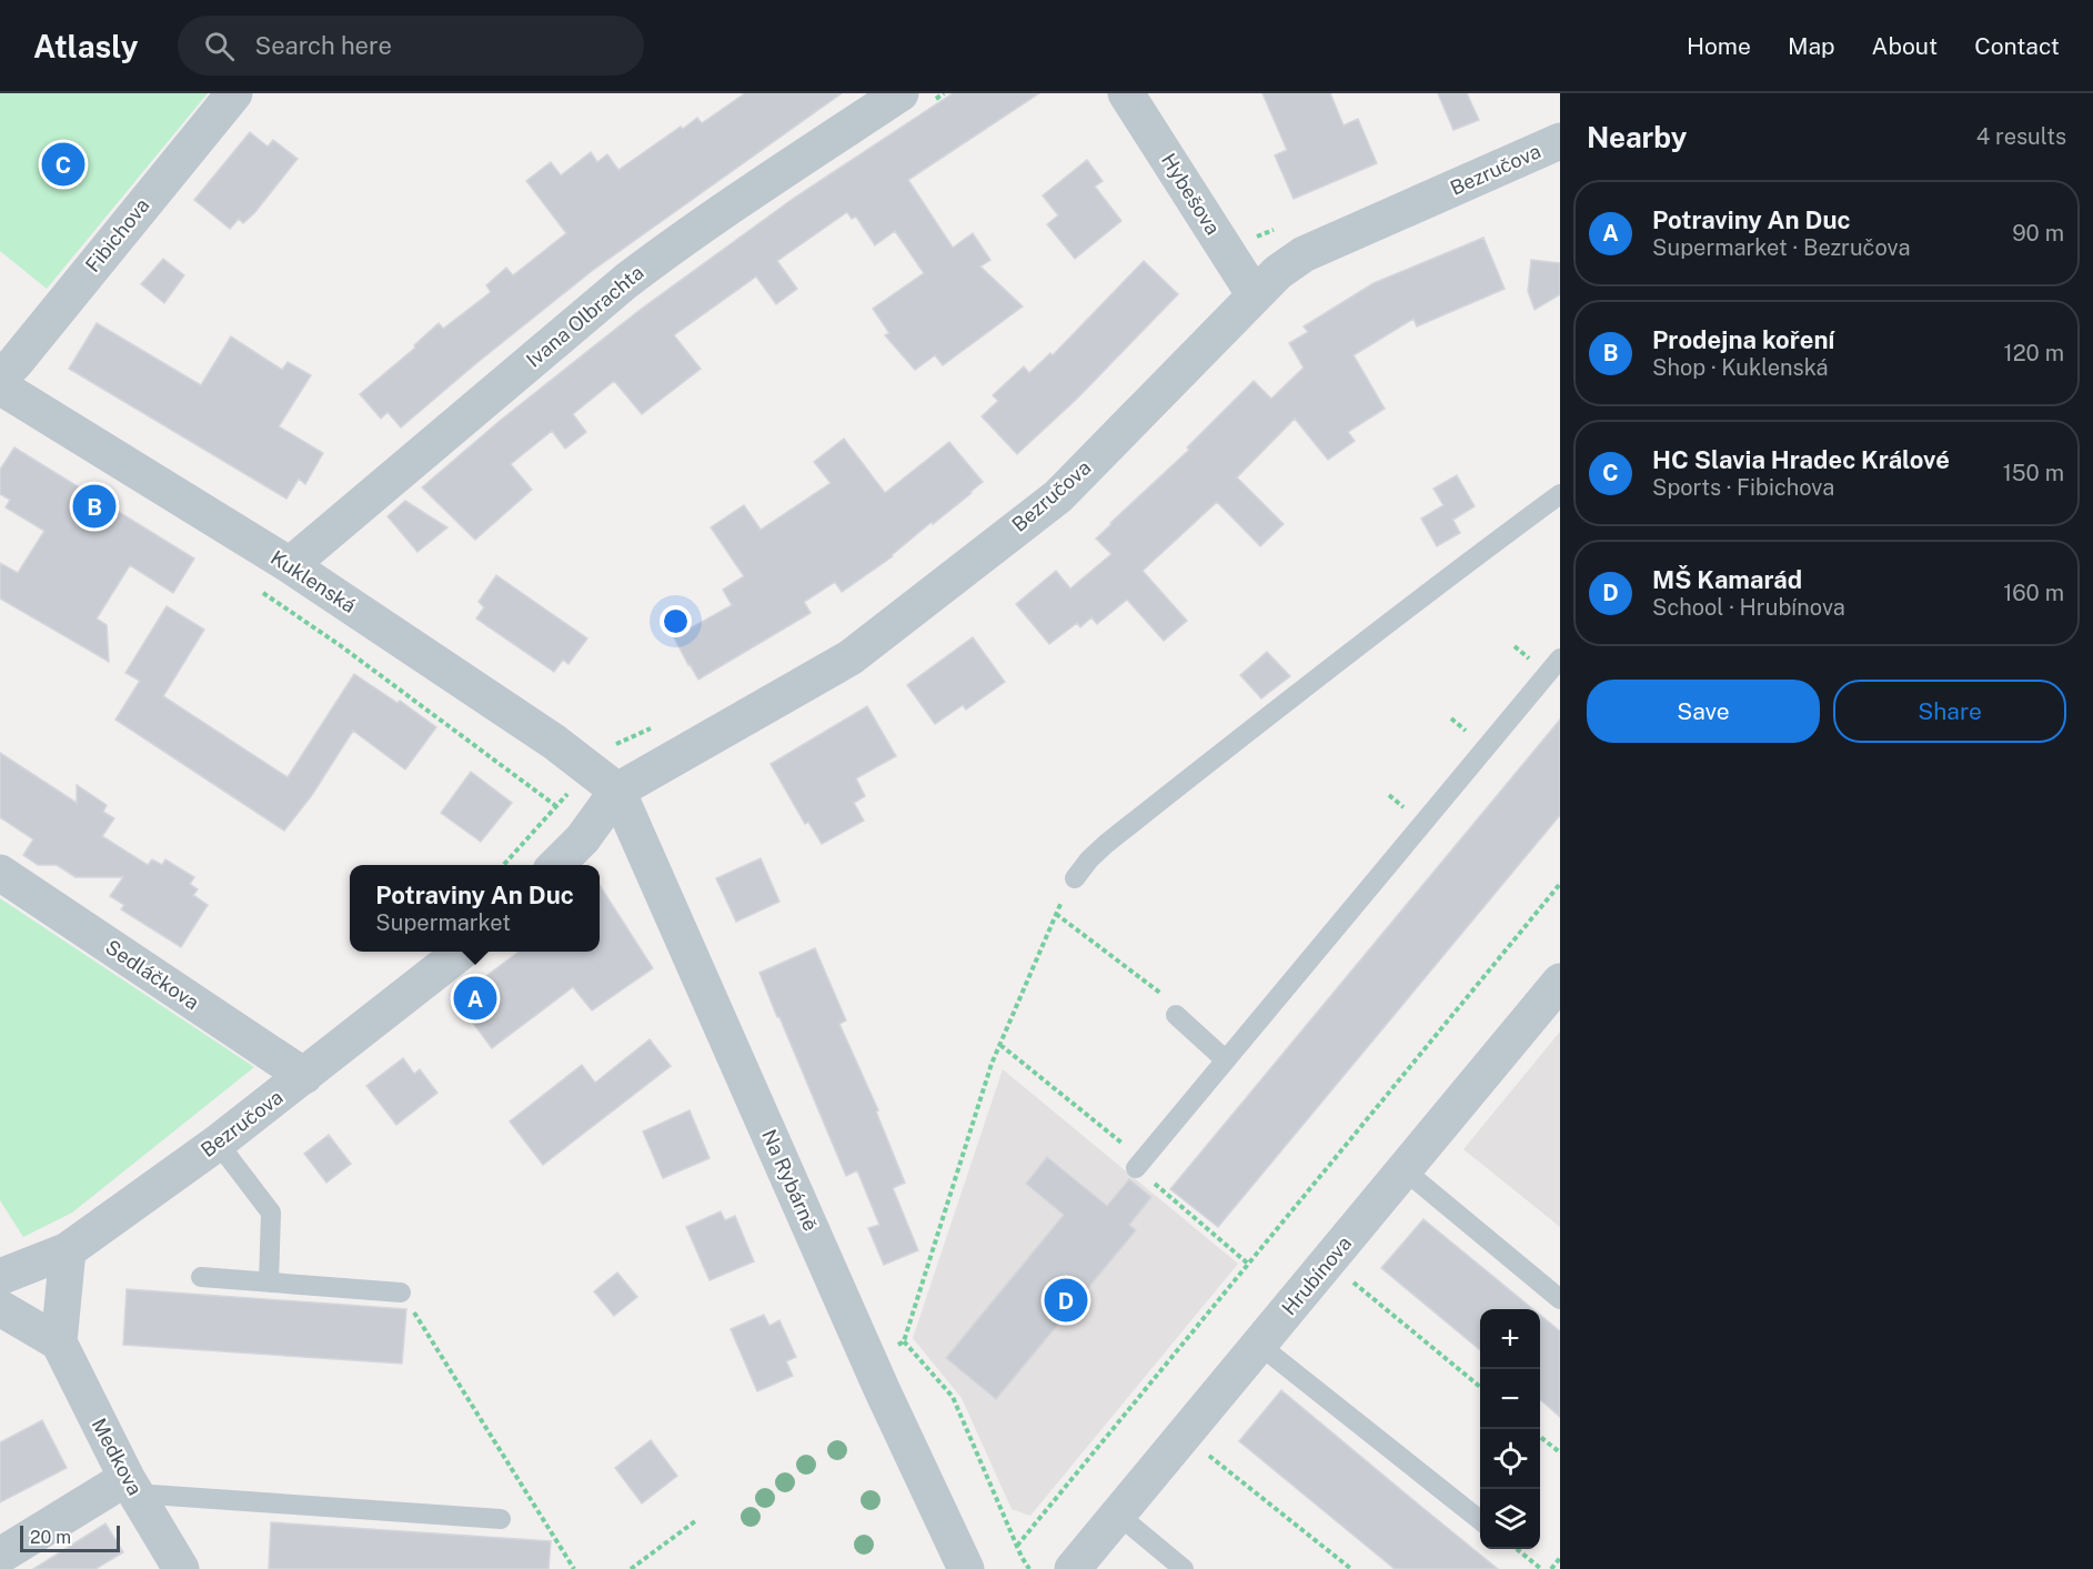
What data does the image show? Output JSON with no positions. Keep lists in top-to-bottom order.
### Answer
{
  "streets": {
    "street": [
      "Bezručova",
      "Hybešova",
      "Fibichova",
      "Ivana Olbrachta",
      "Kuklenská",
      "Sedláčkova",
      "Na Rybárně",
      "Hrubínova",
      "Medkova"
    ]
  },
  "crossings": [
    ["Bezručova", "Hybešova"],
    ["Bezručova", "Kuklenská"],
    ["Bezručova", "Sedláčkova"],
    ["Bezručova", "Na Rybárně"],
    ["Ivana Olbrachta", "Kuklenská"],
    ["Kuklenská", "Na Rybárně"]
  ],
  "scale_bar": "20 m",
  "page": {
    "header": "Atlasly",
    "search": "Search here",
    "nav": [
      "Home",
      "Map",
      "About",
      "Contact"
    ],
    "heading": ["Nearby", "4 results"],
    "pins": [
      "C",
      "B",
      "A",
      "D"
    ],
    "list": [
      {
        "mark": "A",
        "name": "Potraviny An Duc",
        "note": "Supermarket · Bezručova",
        "value": "90 m"
      },
      {
        "mark": "B",
        "name": "Prodejna koření",
        "note": "Shop · Kuklenská",
        "value": "120 m"
      },
      {
        "mark": "C",
        "name": "HC Slavia Hradec Králové",
        "note": "Sports · Fibichova",
        "value": "150 m"
      },
      {
        "mark": "D",
        "name": "MŠ Kamarád",
        "note": "School · Hrubínova",
        "value": "160 m"
      }
    ],
    "buttons": ["Save", "Share"],
    "popup": ["Potraviny An Duc", "Supermarket"],
    "map_buttons": ["+", "−"],
    "scale": "20 m"
  }
}
